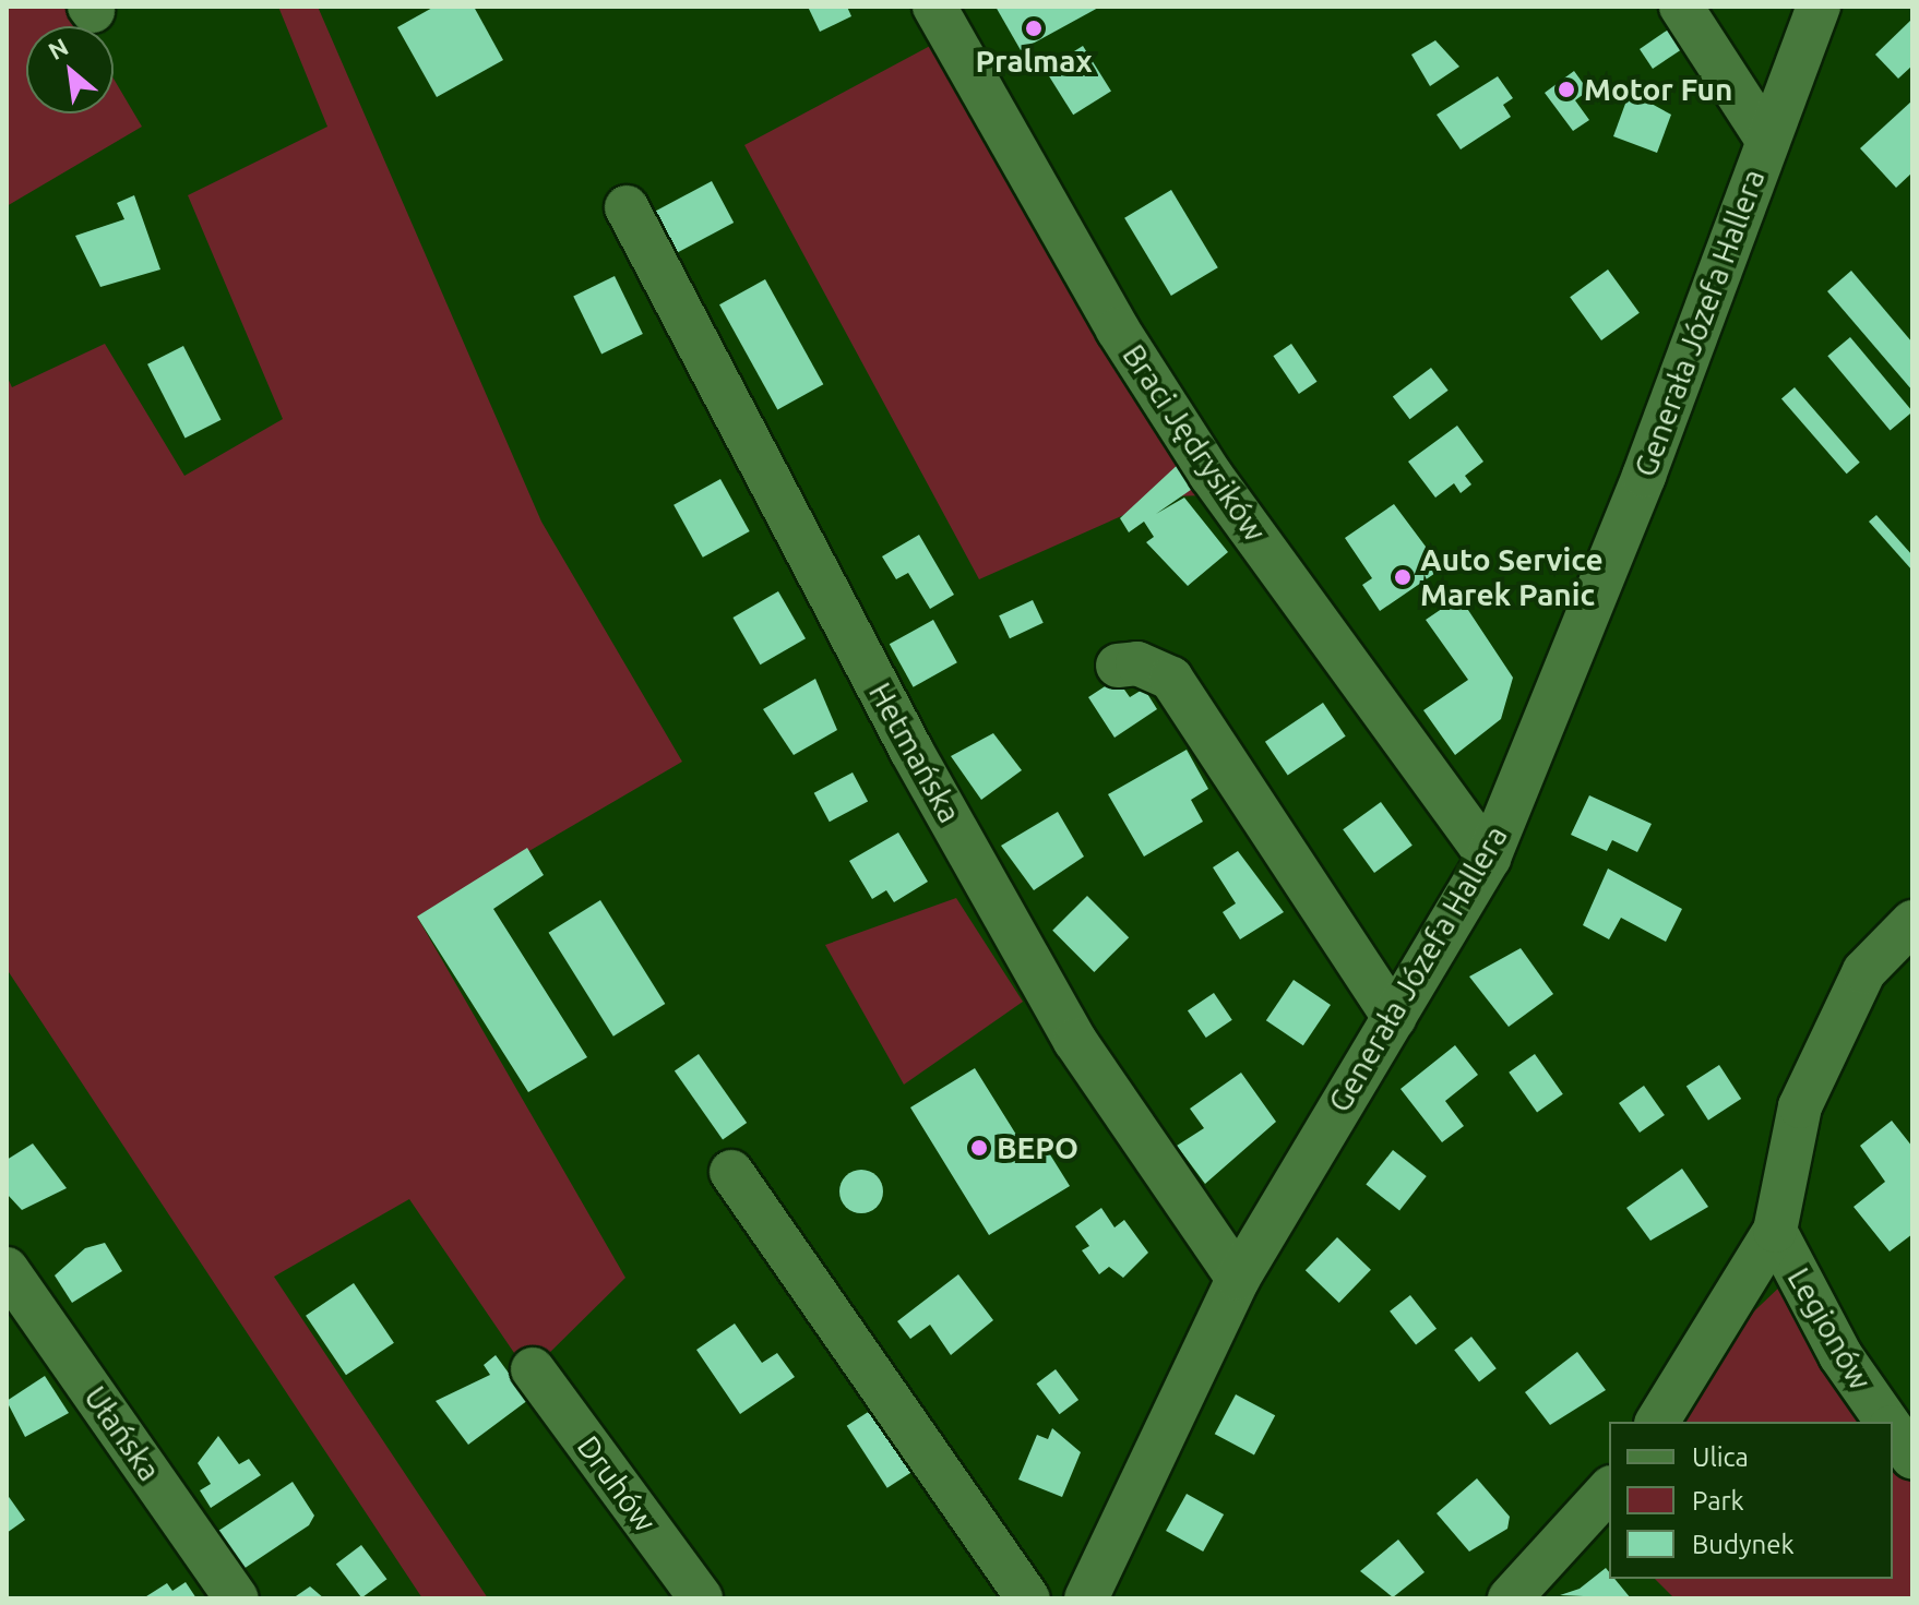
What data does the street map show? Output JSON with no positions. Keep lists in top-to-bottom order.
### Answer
{
  "streets": {
    "street": [
      "Generała Józefa Hallera",
      "Braci Jędrysików",
      "Hetmańska",
      "Legionów",
      "Ułańska",
      "Druhów"
    ]
  },
  "crossings": [
    ["Generała Józefa Hallera", "Braci Jędrysików"],
    ["Generała Józefa Hallera", "Hetmańska"]
  ],
  "places": [
    "Pralmax",
    "Motor Fun",
    "Auto Service Marek Panic",
    "BEPO"
  ],
  "legend": ["Ulica", "Park", "Budynek"],
  "north": "top left"
}
